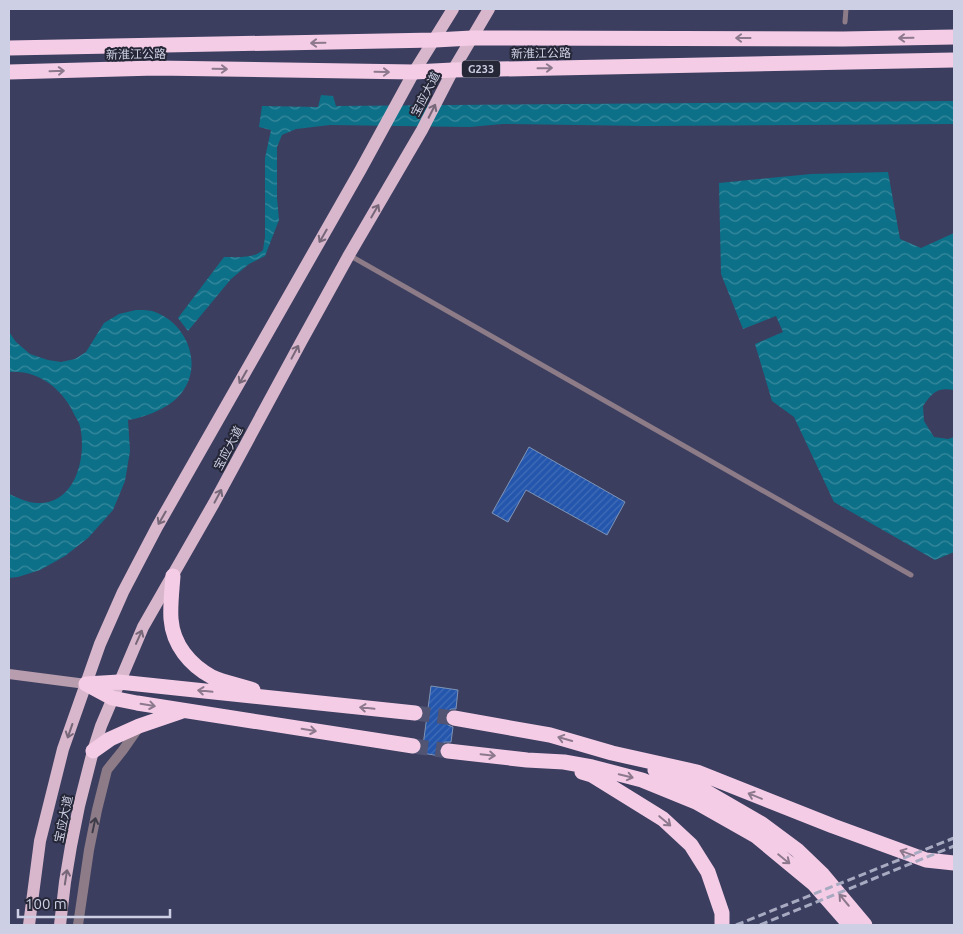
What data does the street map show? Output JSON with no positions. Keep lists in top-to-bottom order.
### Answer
{
  "streets": {
    "highway": ["新淮江公路", "G233"],
    "main road": ["宝应大道"]
  },
  "crossings": [
    ["新淮江公路", "宝应大道"]
  ],
  "scale_bar": "100 m"
}
